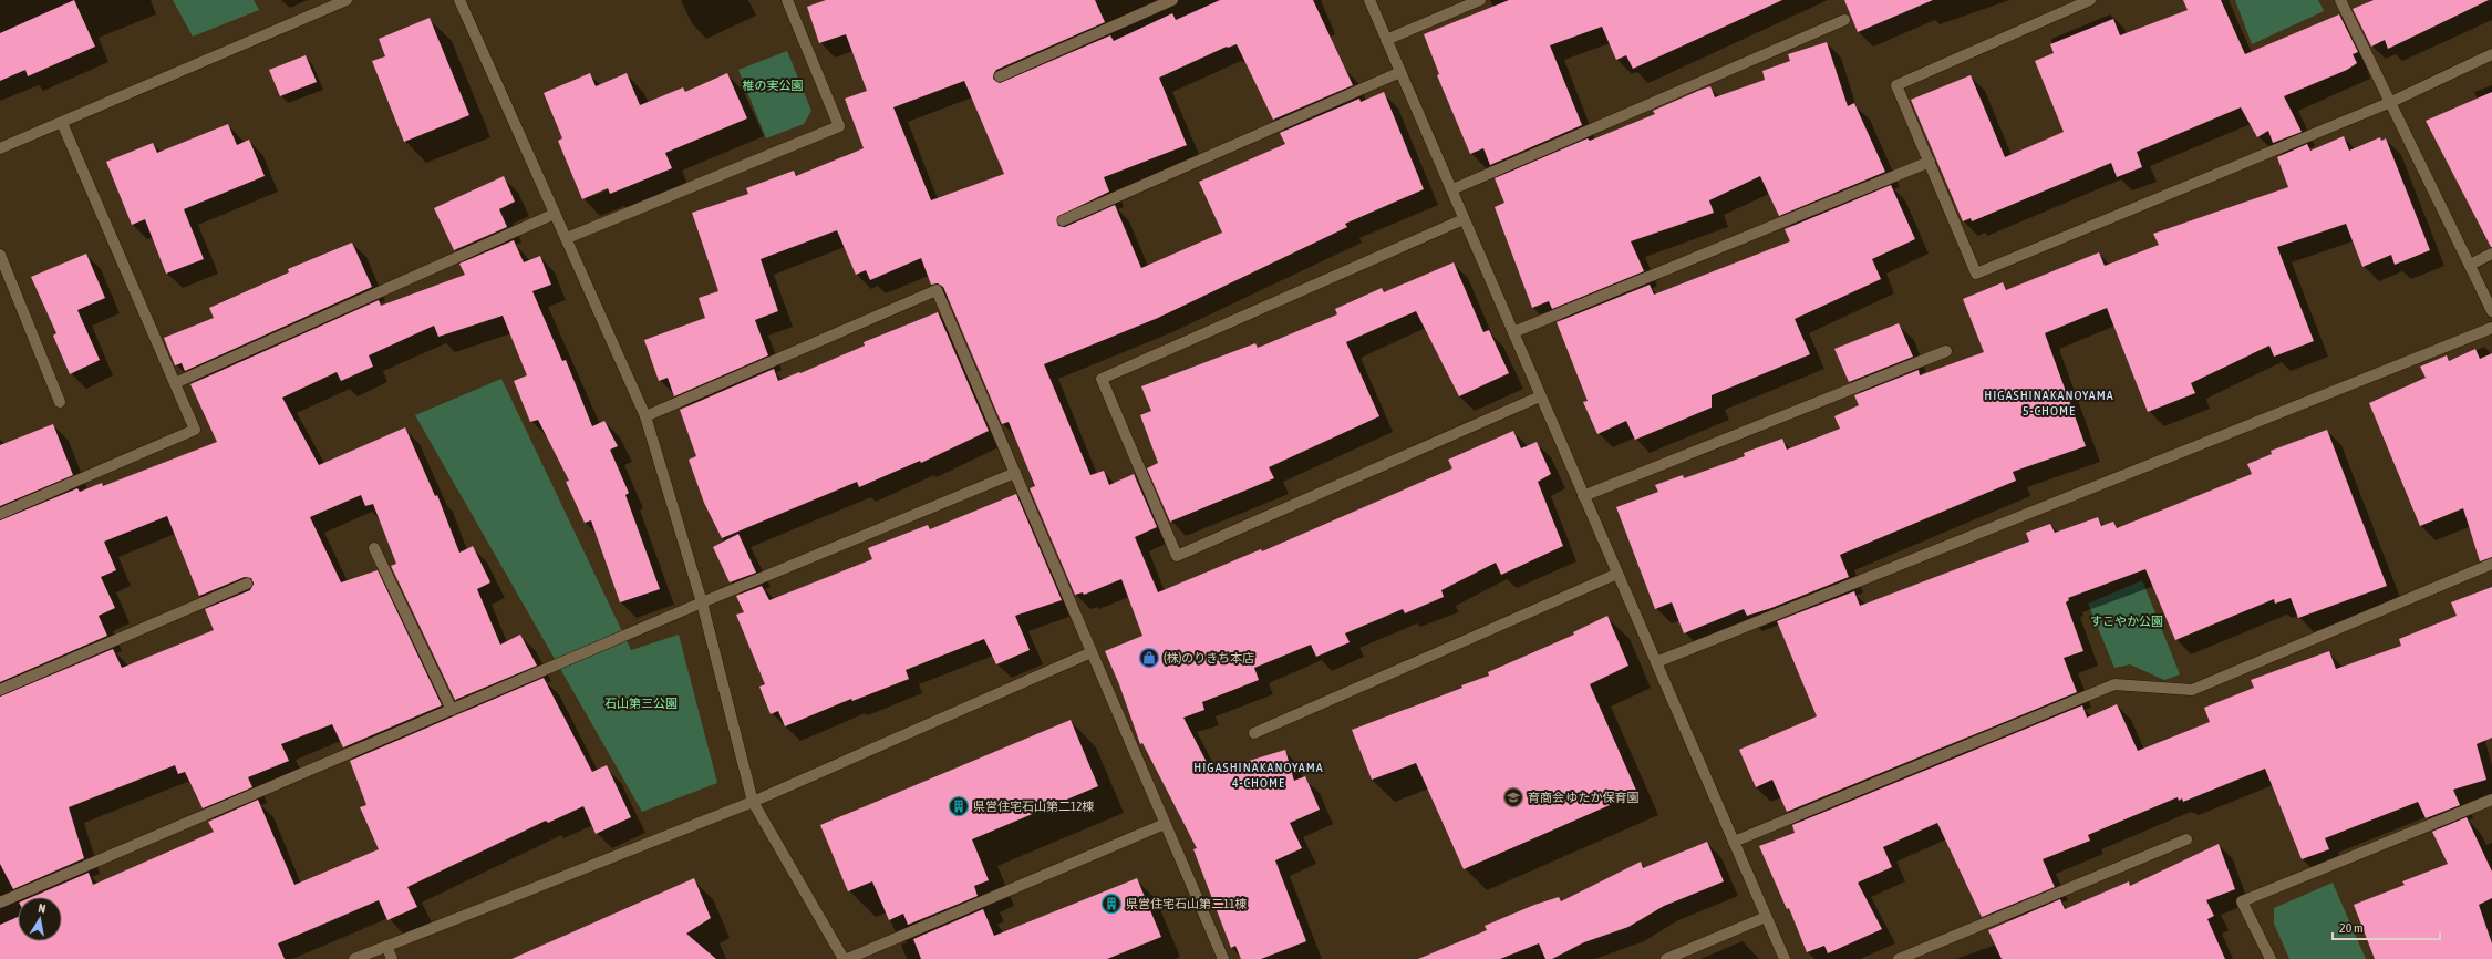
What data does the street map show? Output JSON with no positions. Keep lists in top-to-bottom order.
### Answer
{
  "districts": ["HIGASHINAKANOYAMA 5-CHOME", "HIGASHINAKANOYAMA 4-CHOME"],
  "parks": ["椎の実公園", "すこやか公園", "石山第三公園"],
  "places": {
    "shop": ["(株)のりきち本店"],
    "school or university": ["育商会 ゆたか保育園"],
    "building": ["県営住宅石山第二12棟", "県営住宅石山第二11棟"]
  },
  "scale_bar": "20 m",
  "north": "top"
}
